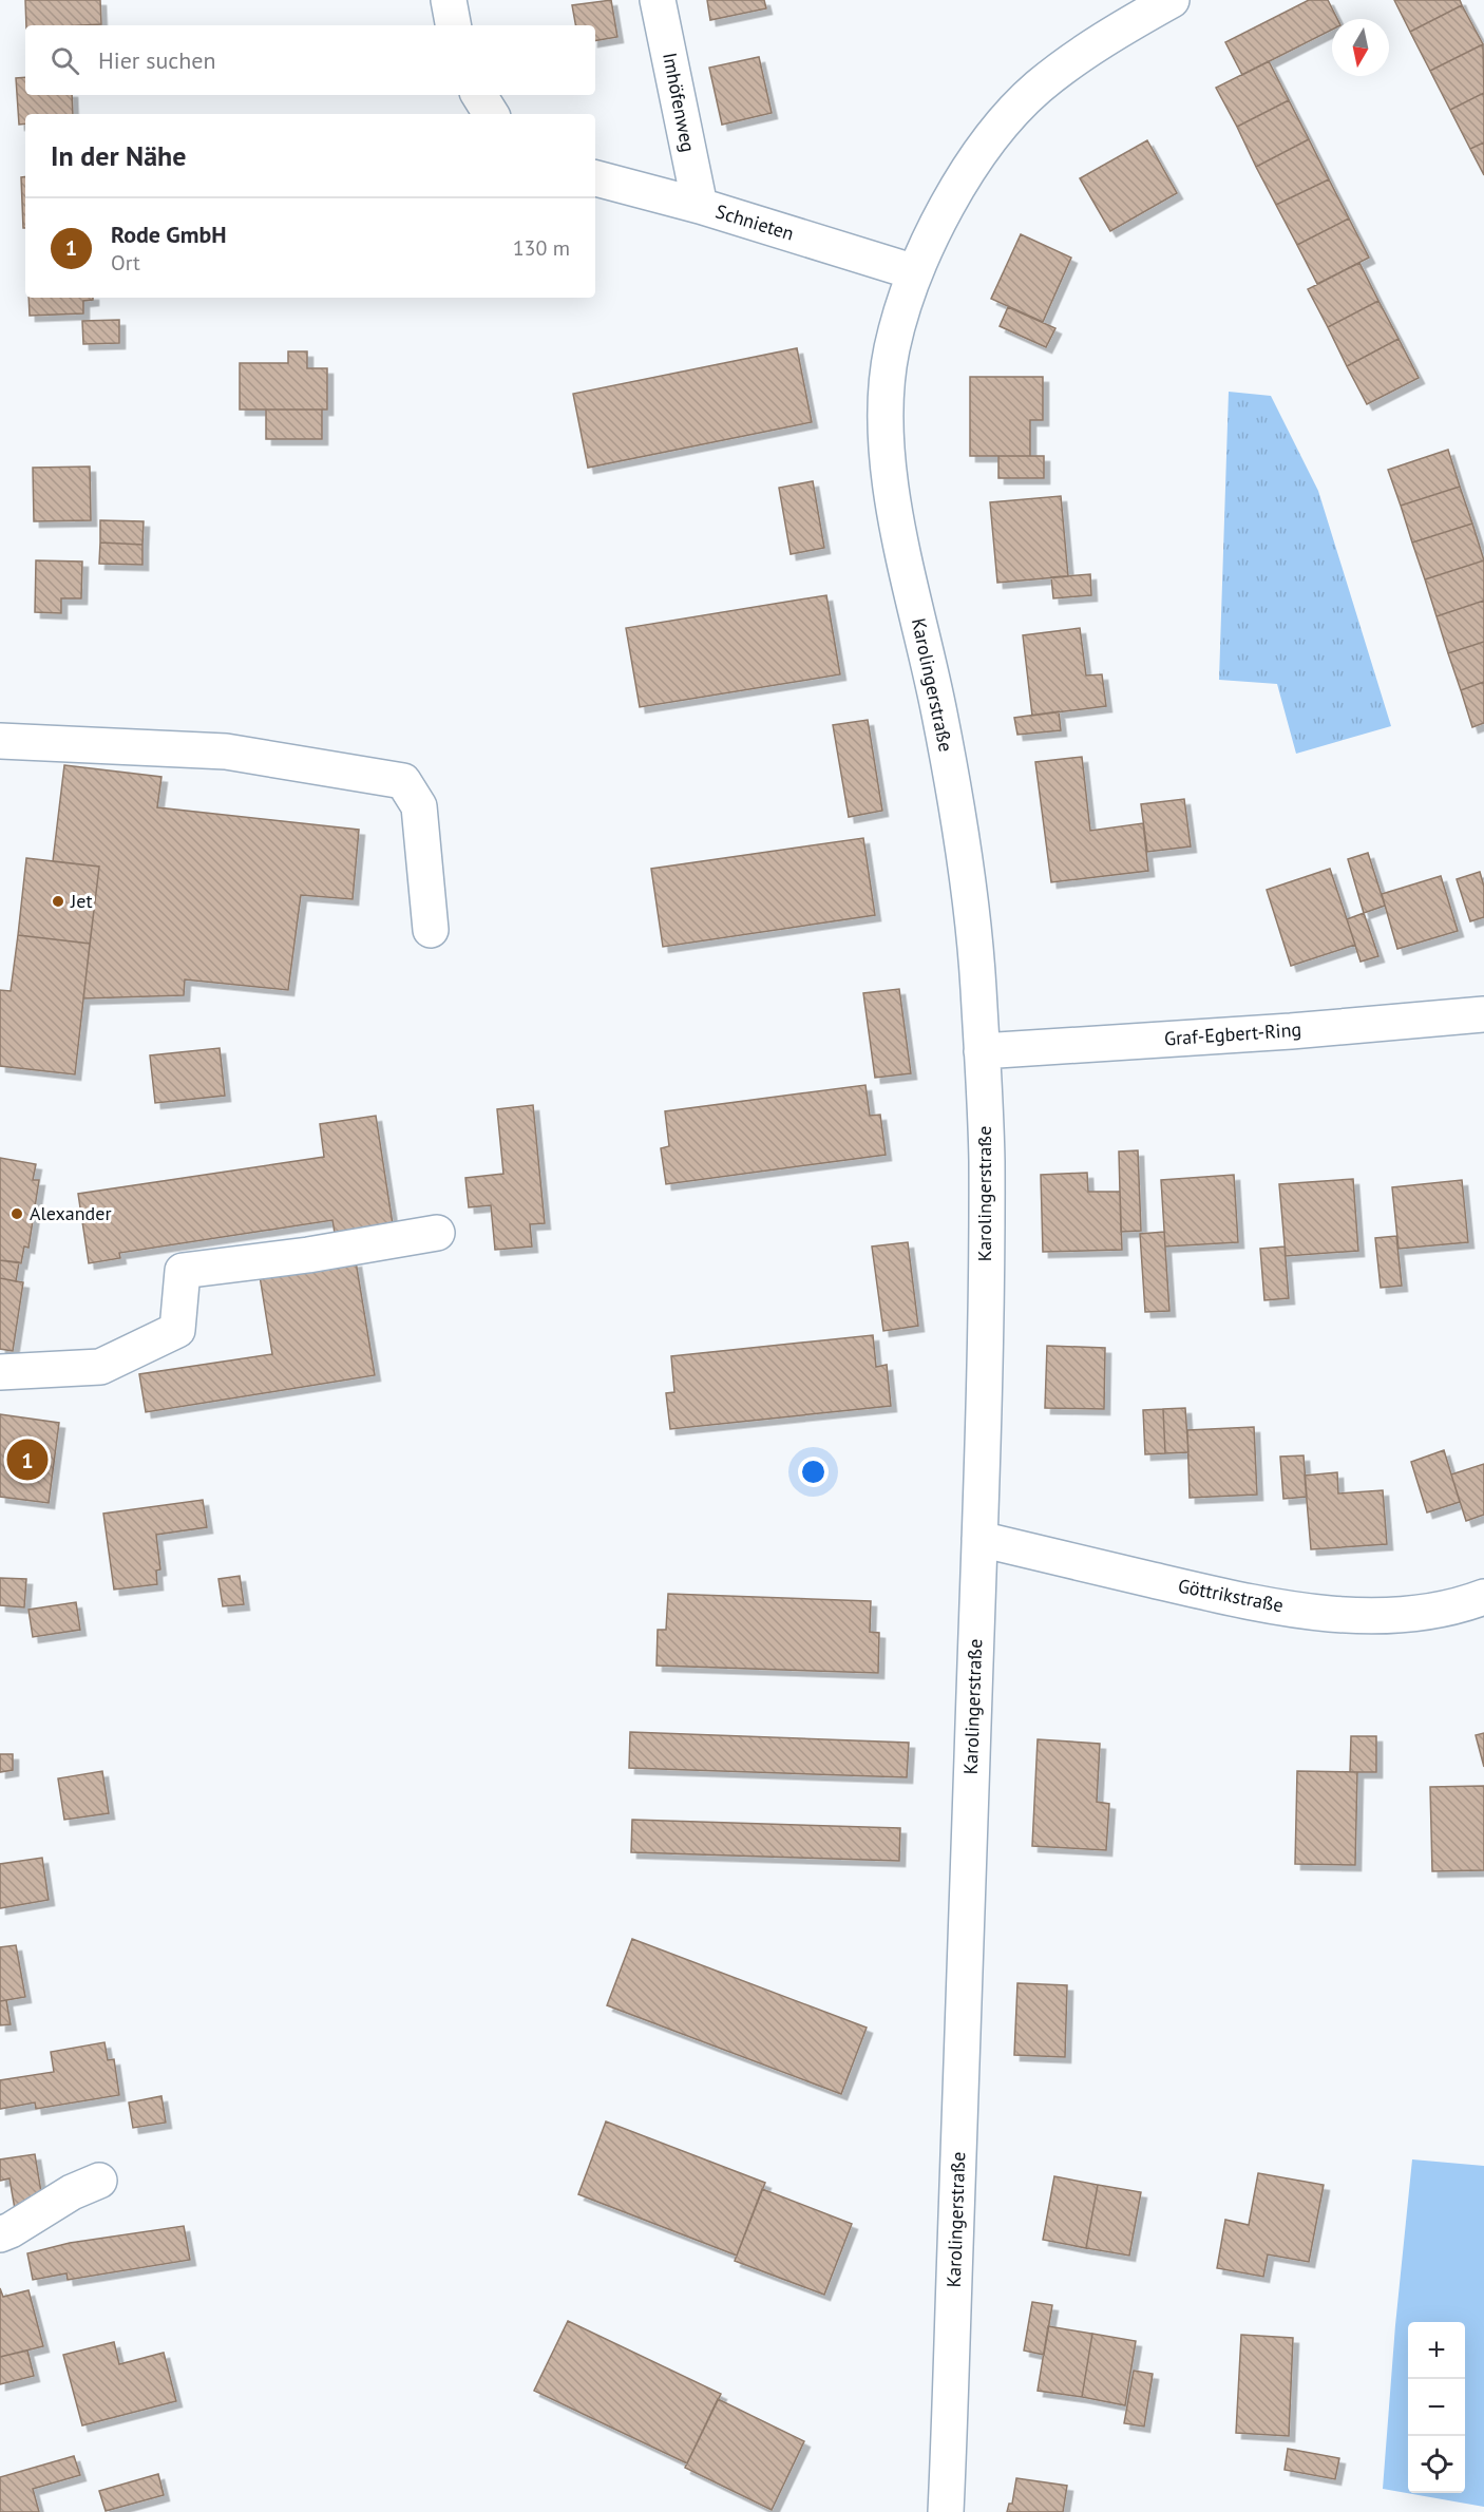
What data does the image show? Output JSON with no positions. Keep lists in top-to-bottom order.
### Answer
{
  "streets": {
    "street": [
      "Imhöfenweg",
      "Schnieten",
      "Karolingerstraße",
      "Graf-Egbert-Ring",
      "Göttrikstraße"
    ]
  },
  "crossings": [
    ["Imhöfenweg", "Schnieten"],
    ["Schnieten", "Karolingerstraße"],
    ["Karolingerstraße", "Graf-Egbert-Ring"],
    ["Karolingerstraße", "Göttrikstraße"]
  ],
  "places": ["Jet", "Alexander"],
  "north": "bottom",
  "page": {
    "search": "Hier suchen",
    "heading": "In der Nähe",
    "list": [
      {
        "mark": "1",
        "name": "Rode GmbH",
        "note": "Ort",
        "value": "130 m"
      }
    ],
    "pins": "1",
    "map_buttons": ["+", "−"]
  }
}
